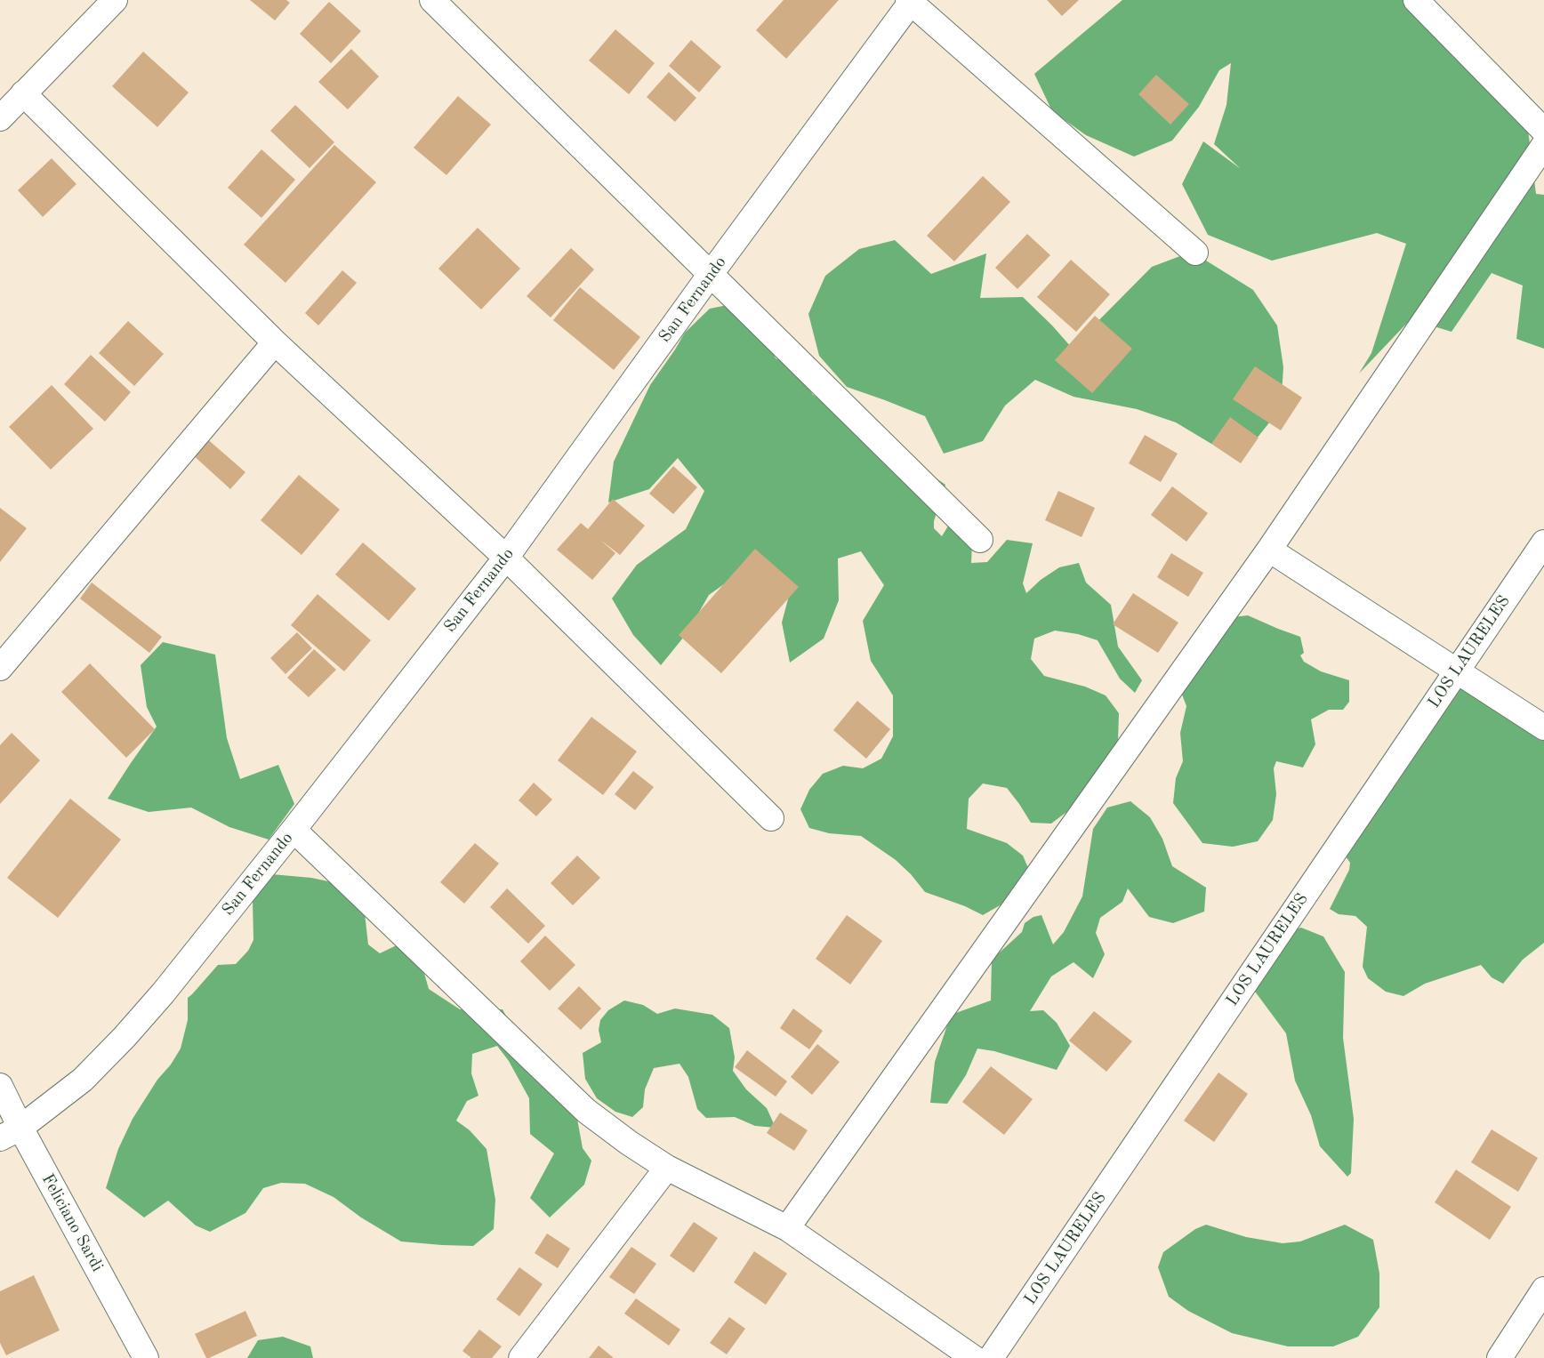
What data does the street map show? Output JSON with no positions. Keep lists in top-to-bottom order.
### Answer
{
  "streets": {
    "street": ["San Fernando", "LOS LAURELES", "Feliciano Sardi"]
  },
  "crossings": [
    ["San Fernando", "Feliciano Sardi"]
  ]
}
